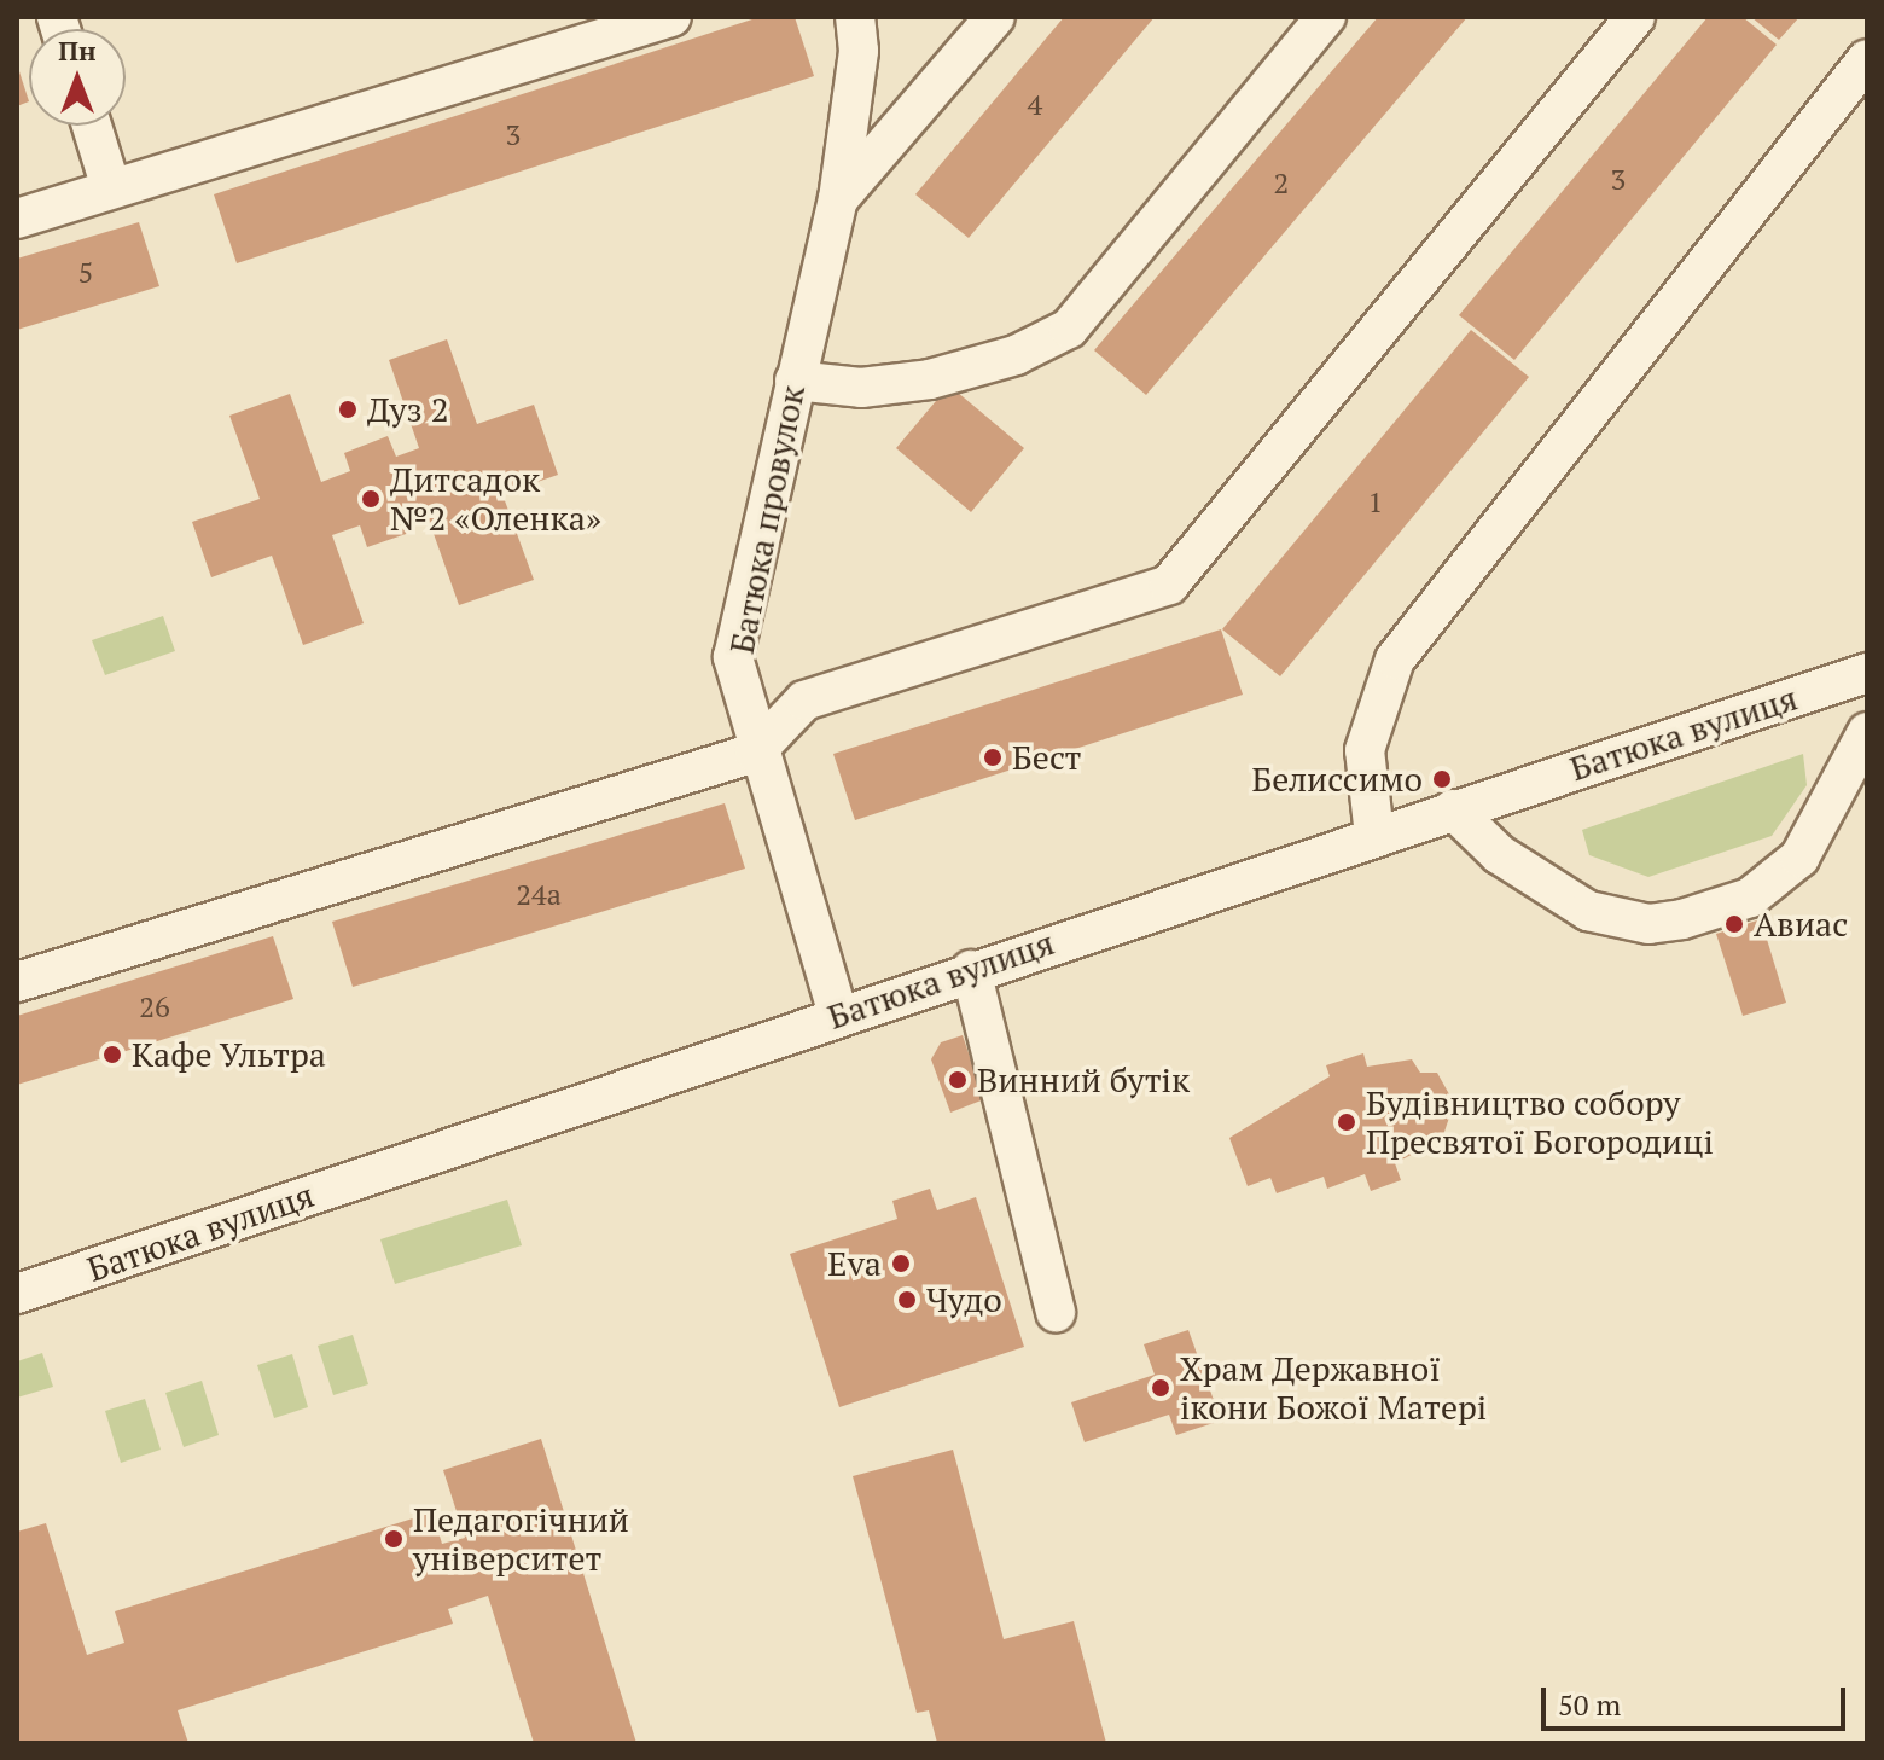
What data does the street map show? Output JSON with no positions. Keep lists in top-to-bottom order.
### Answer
{
  "streets": {
    "street": ["Батюка провулок", "Батюка вулиця"]
  },
  "crossings": [
    ["Батюка провулок", "Батюка вулиця"]
  ],
  "places": [
    "Дуз 2",
    "Дитсадок №2 «Оленка»",
    "Бест",
    "Белиссимо",
    "Авиас",
    "Кафе Ультра",
    "Винний бутік",
    "Будівництво собору Пресвятої Богородиці",
    "Eva",
    "Чудо",
    "Храм Державної ікони Божої Матері",
    "Педагогічний університет"
  ],
  "house_numbers": [
    "4",
    "3",
    "3",
    "2",
    "5",
    "1",
    "24а",
    "26"
  ],
  "scale_bar": "50 m",
  "north": "top"
}
